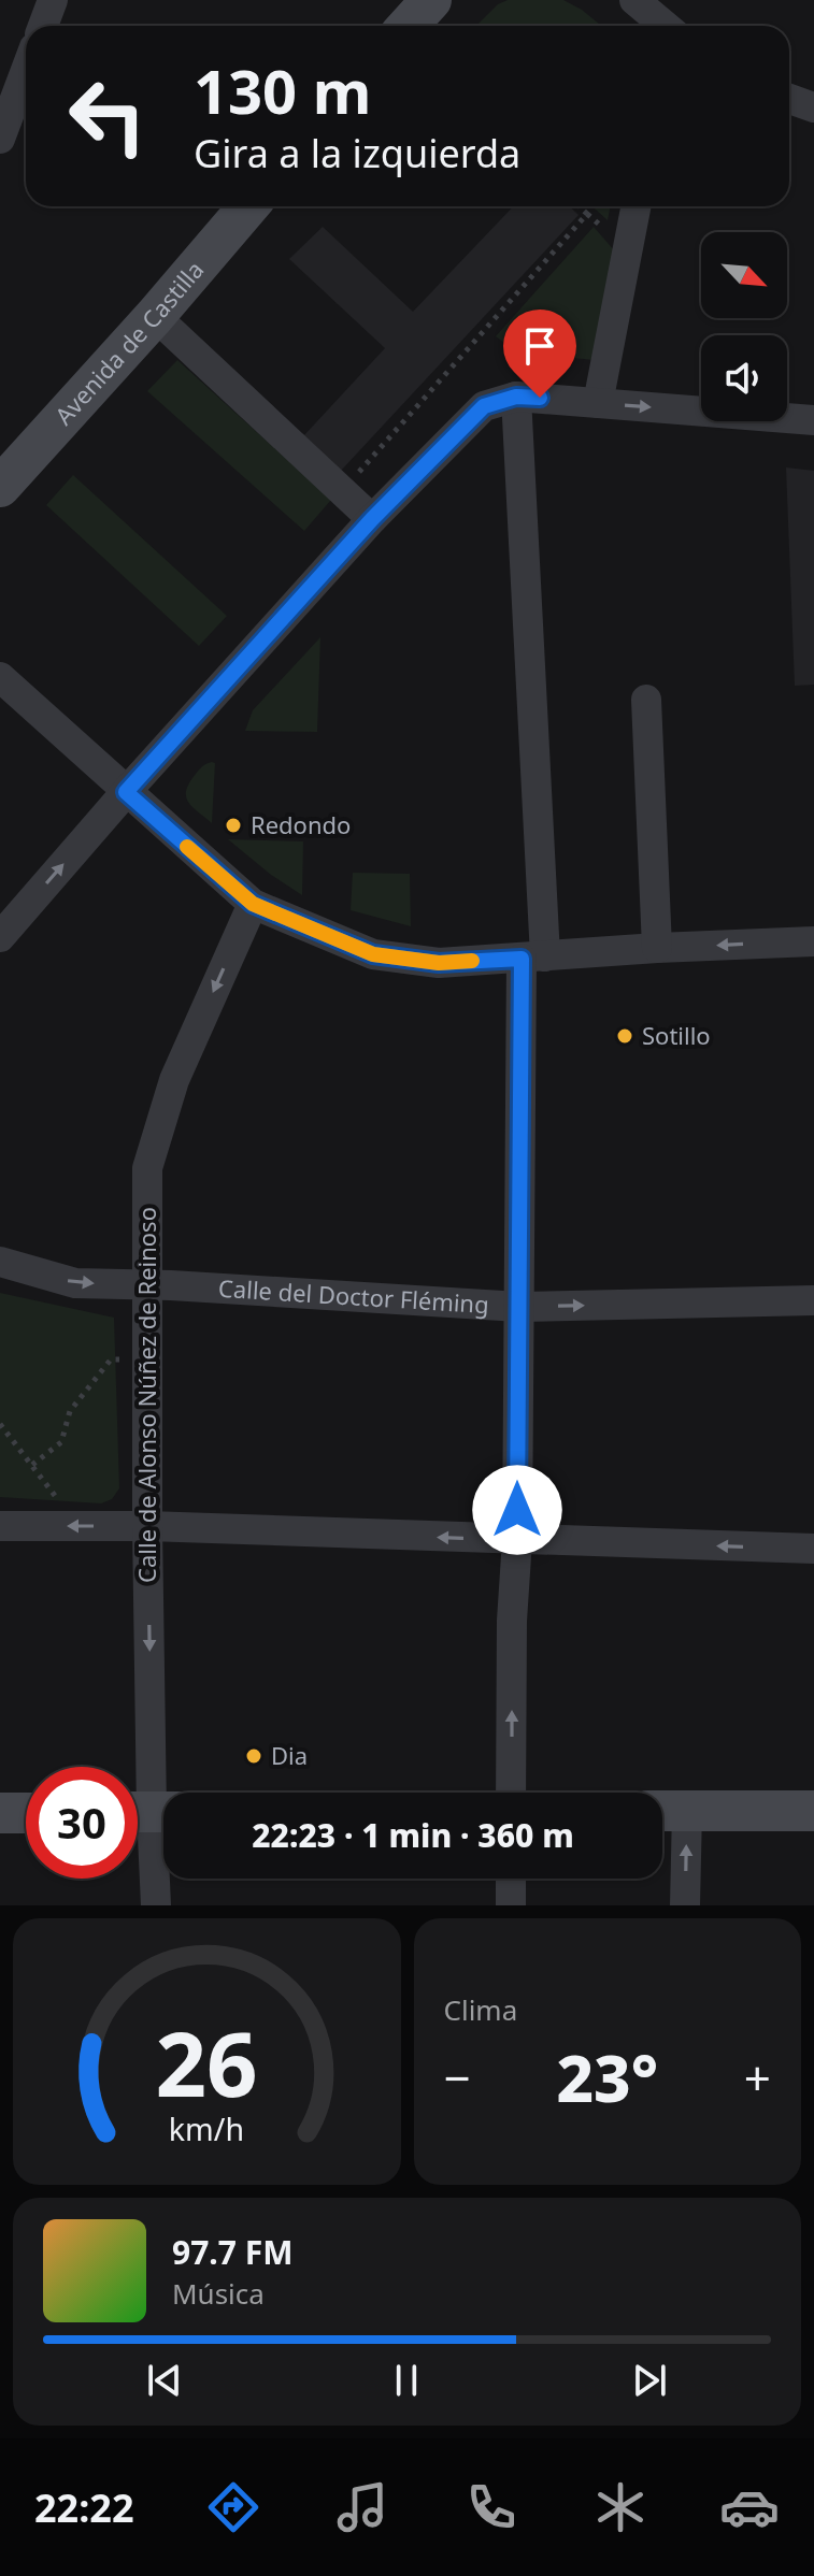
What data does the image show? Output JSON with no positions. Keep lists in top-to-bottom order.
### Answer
{
  "streets": {
    "street": ["Avenida de Castilla", "Calle del Doctor Fléming", "Calle de Alonso Núñez de Reinoso"]
  },
  "crossings": [
    ["Calle del Doctor Fléming", "Calle de Alonso Núñez de Reinoso"]
  ],
  "one_way": ["Calle de Alonso Núñez de Reinoso"],
  "places": ["Redondo", "Sotillo", "Dia"],
  "north": "bottom right",
  "page": {
    "turn": ["130 m", "Gira a la izquierda"],
    "limit": "30",
    "trip": "22:23 · 1 min · 360 m",
    "tile": "Clima",
    "heat": ["−", "23°", "+"],
    "song": ["97.7 FM", "Música"],
    "tabs": "22:22",
    "gauge": ["26", "km/h"]
  }
}
